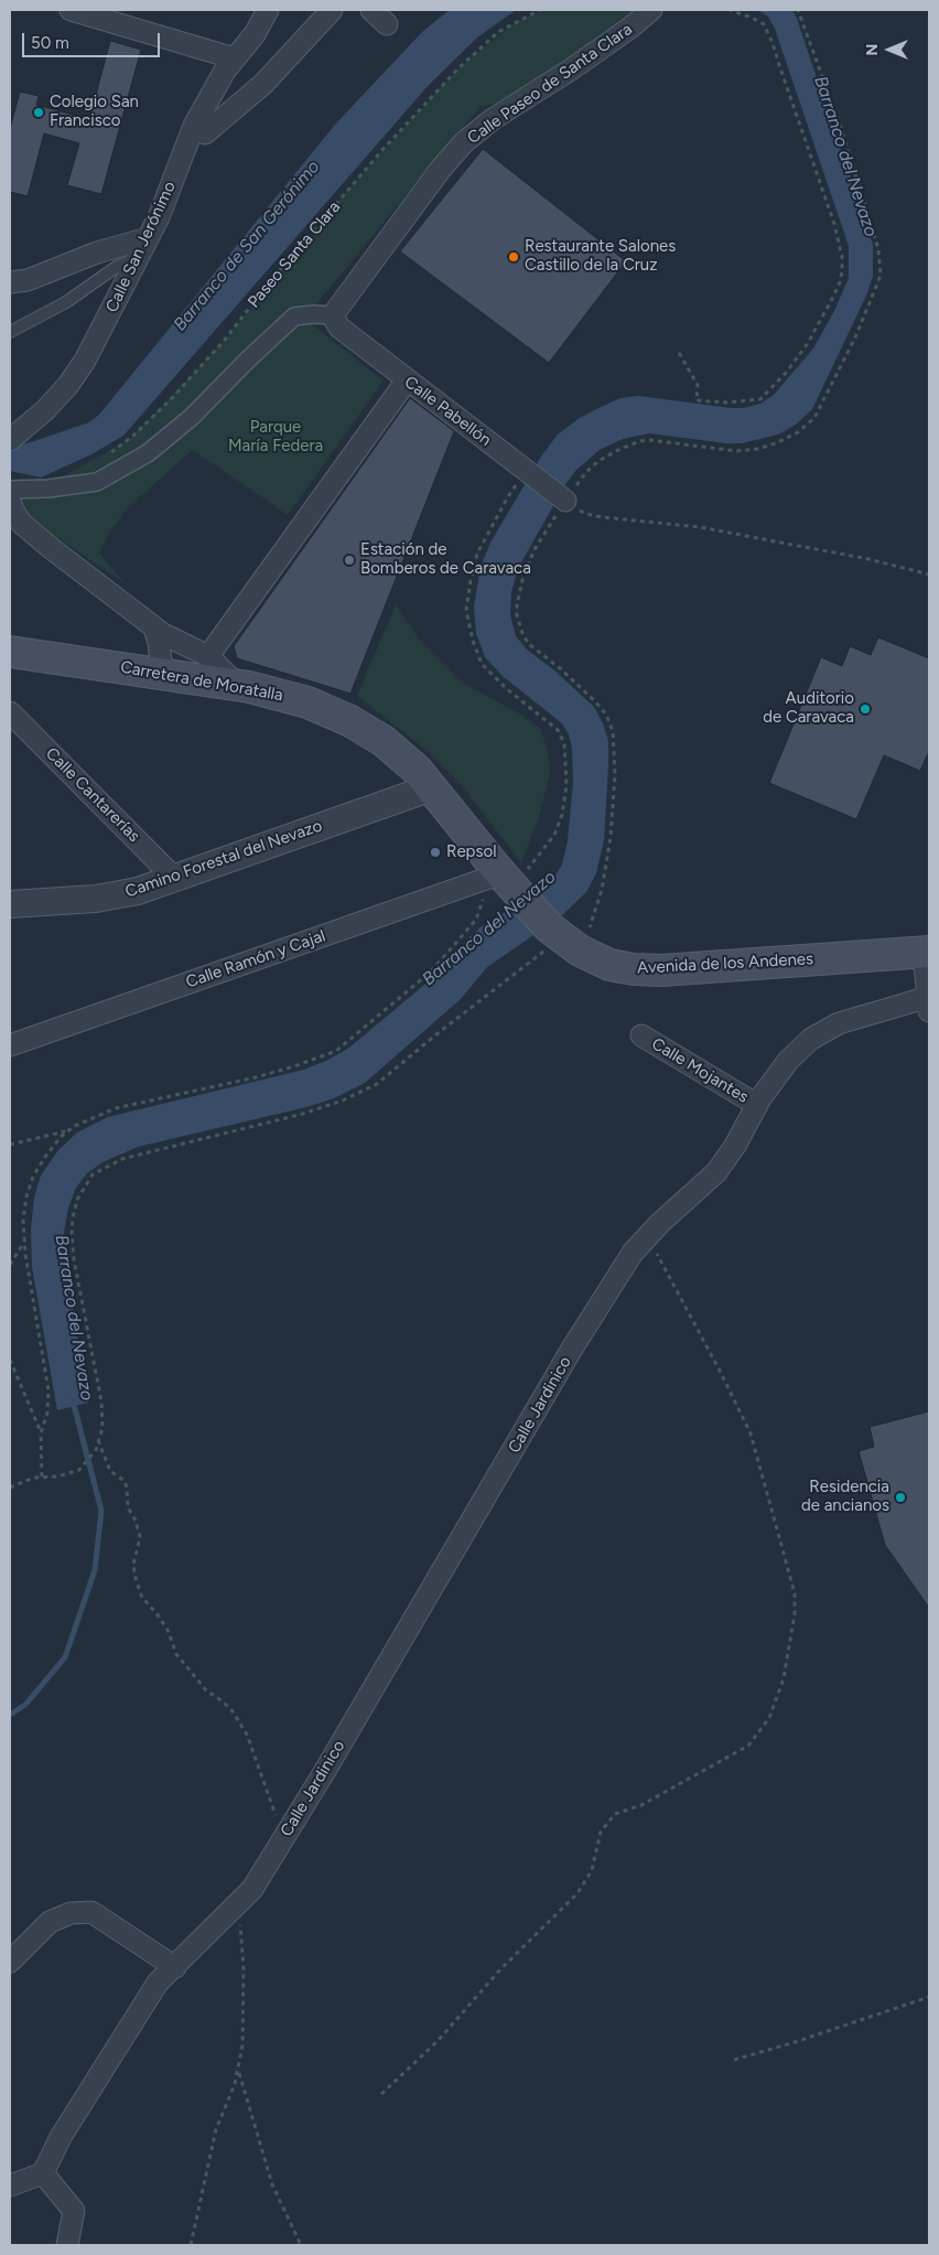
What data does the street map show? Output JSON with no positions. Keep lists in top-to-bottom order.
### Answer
{
  "streets": {
    "main road": ["Carretera de Moratalla", "Avenida de los Andenes"],
    "street": [
      "Calle Paseo de Santa Clara",
      "Calle San Jerónimo",
      "Calle Pabellón",
      "Calle Cantarerías",
      "Camino Forestal del Nevazo",
      "Calle Ramón y Cajal",
      "Calle Mojantes",
      "Calle Jardinico"
    ],
    "path": ["Paseo Santa Clara"]
  },
  "crossings": [
    ["Calle Paseo de Santa Clara", "Calle Pabellón"],
    ["Carretera de Moratalla", "Camino Forestal del Nevazo"],
    ["Carretera de Moratalla", "Avenida de los Andenes"],
    ["Calle Cantarerías", "Camino Forestal del Nevazo"],
    ["Camino Forestal del Nevazo", "Avenida de los Andenes"],
    ["Calle Ramón y Cajal", "Avenida de los Andenes"],
    ["Calle Mojantes", "Calle Jardinico"]
  ],
  "water": ["Barranco del Nevazo", "Barranco de San Gerónimo"],
  "parks": ["Parque María Federa"],
  "places": [
    "Colegio San Francisco",
    "Restaurante Salones Castillo de la Cruz",
    "Estación de Bomberos de Caravaca",
    "Auditorio de Caravaca",
    "Repsol",
    "Residencia de ancianos"
  ],
  "scale_bar": "50 m",
  "north": "left"
}
